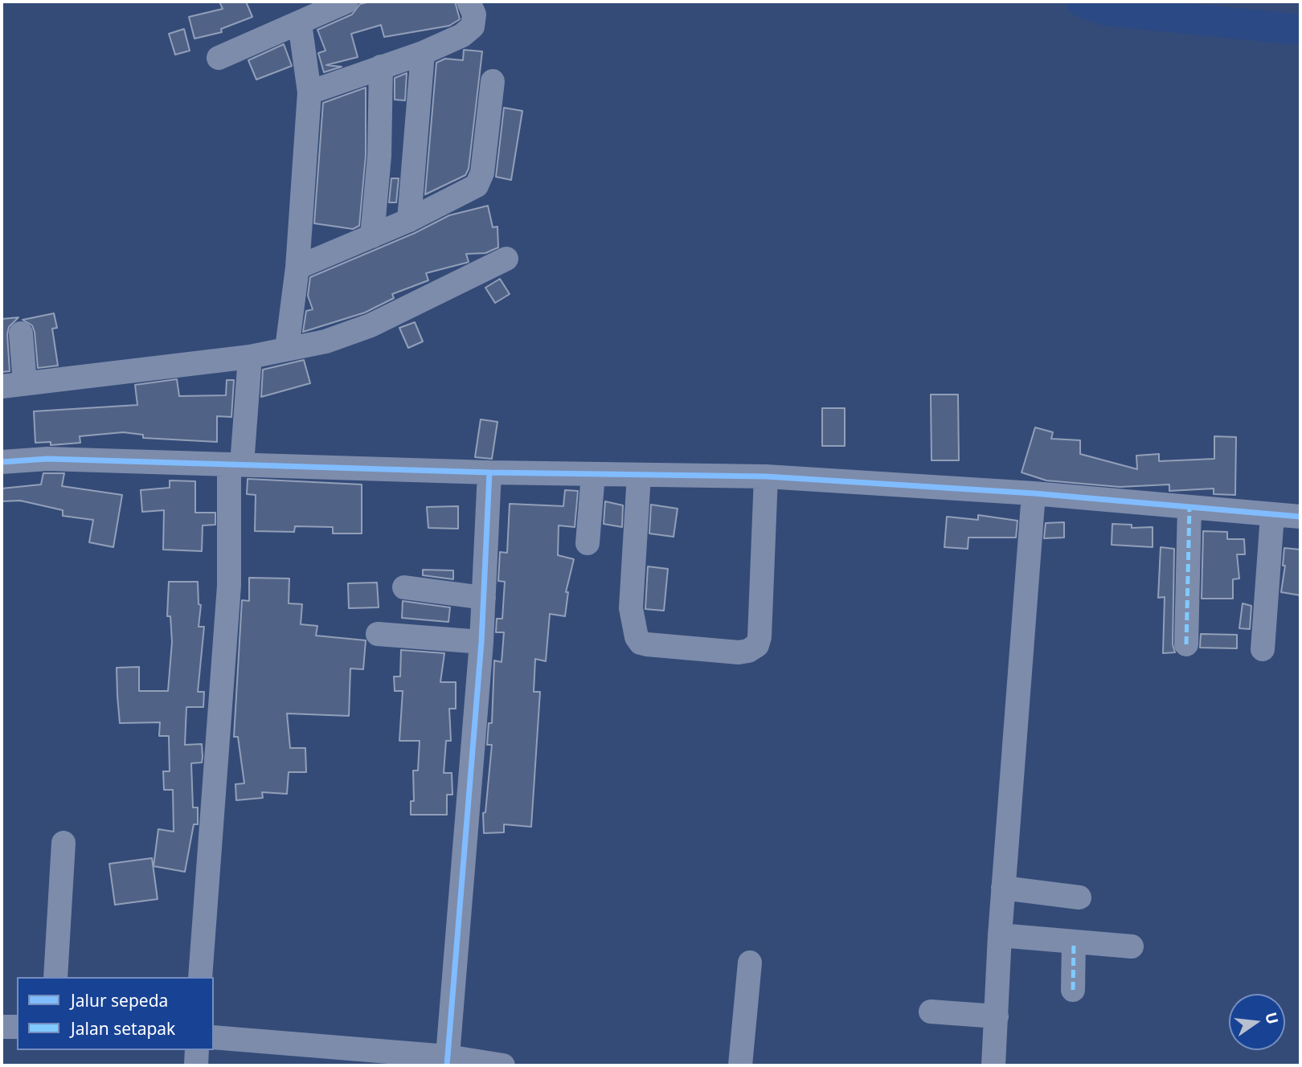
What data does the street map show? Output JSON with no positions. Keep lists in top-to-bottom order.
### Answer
{
  "legend": ["Jalur sepeda", "Jalan setapak"],
  "north": "right"
}
